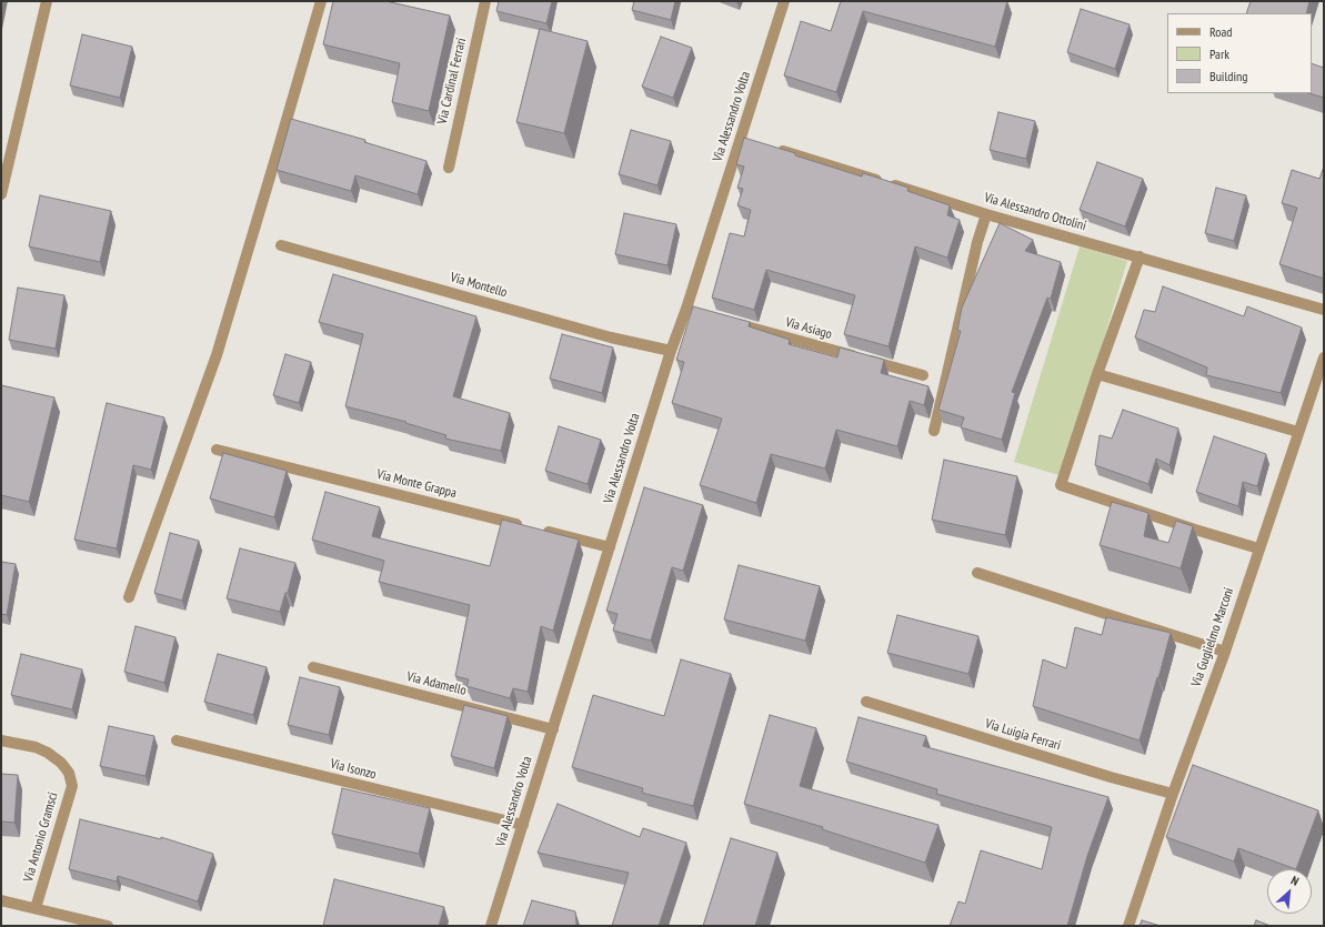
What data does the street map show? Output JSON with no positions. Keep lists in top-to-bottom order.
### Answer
{
  "streets": {
    "street": [
      "Via Cardinal Ferrari",
      "Via Alessandro Volta",
      "Via Alessandro Ottolini",
      "Via Montello",
      "Via Asiago",
      "Via Monte Grappa",
      "Via Guglielmo Marconi",
      "Via Adamello",
      "Via Luigia Ferrari",
      "Via Isonzo",
      "Via Antonio Gramsci"
    ]
  },
  "crossings": [
    ["Via Alessandro Volta", "Via Montello"],
    ["Via Alessandro Volta", "Via Monte Grappa"],
    ["Via Alessandro Volta", "Via Adamello"],
    ["Via Alessandro Volta", "Via Isonzo"],
    ["Via Guglielmo Marconi", "Via Luigia Ferrari"]
  ],
  "legend": ["Road", "Park", "Building"],
  "north": "top right"
}
